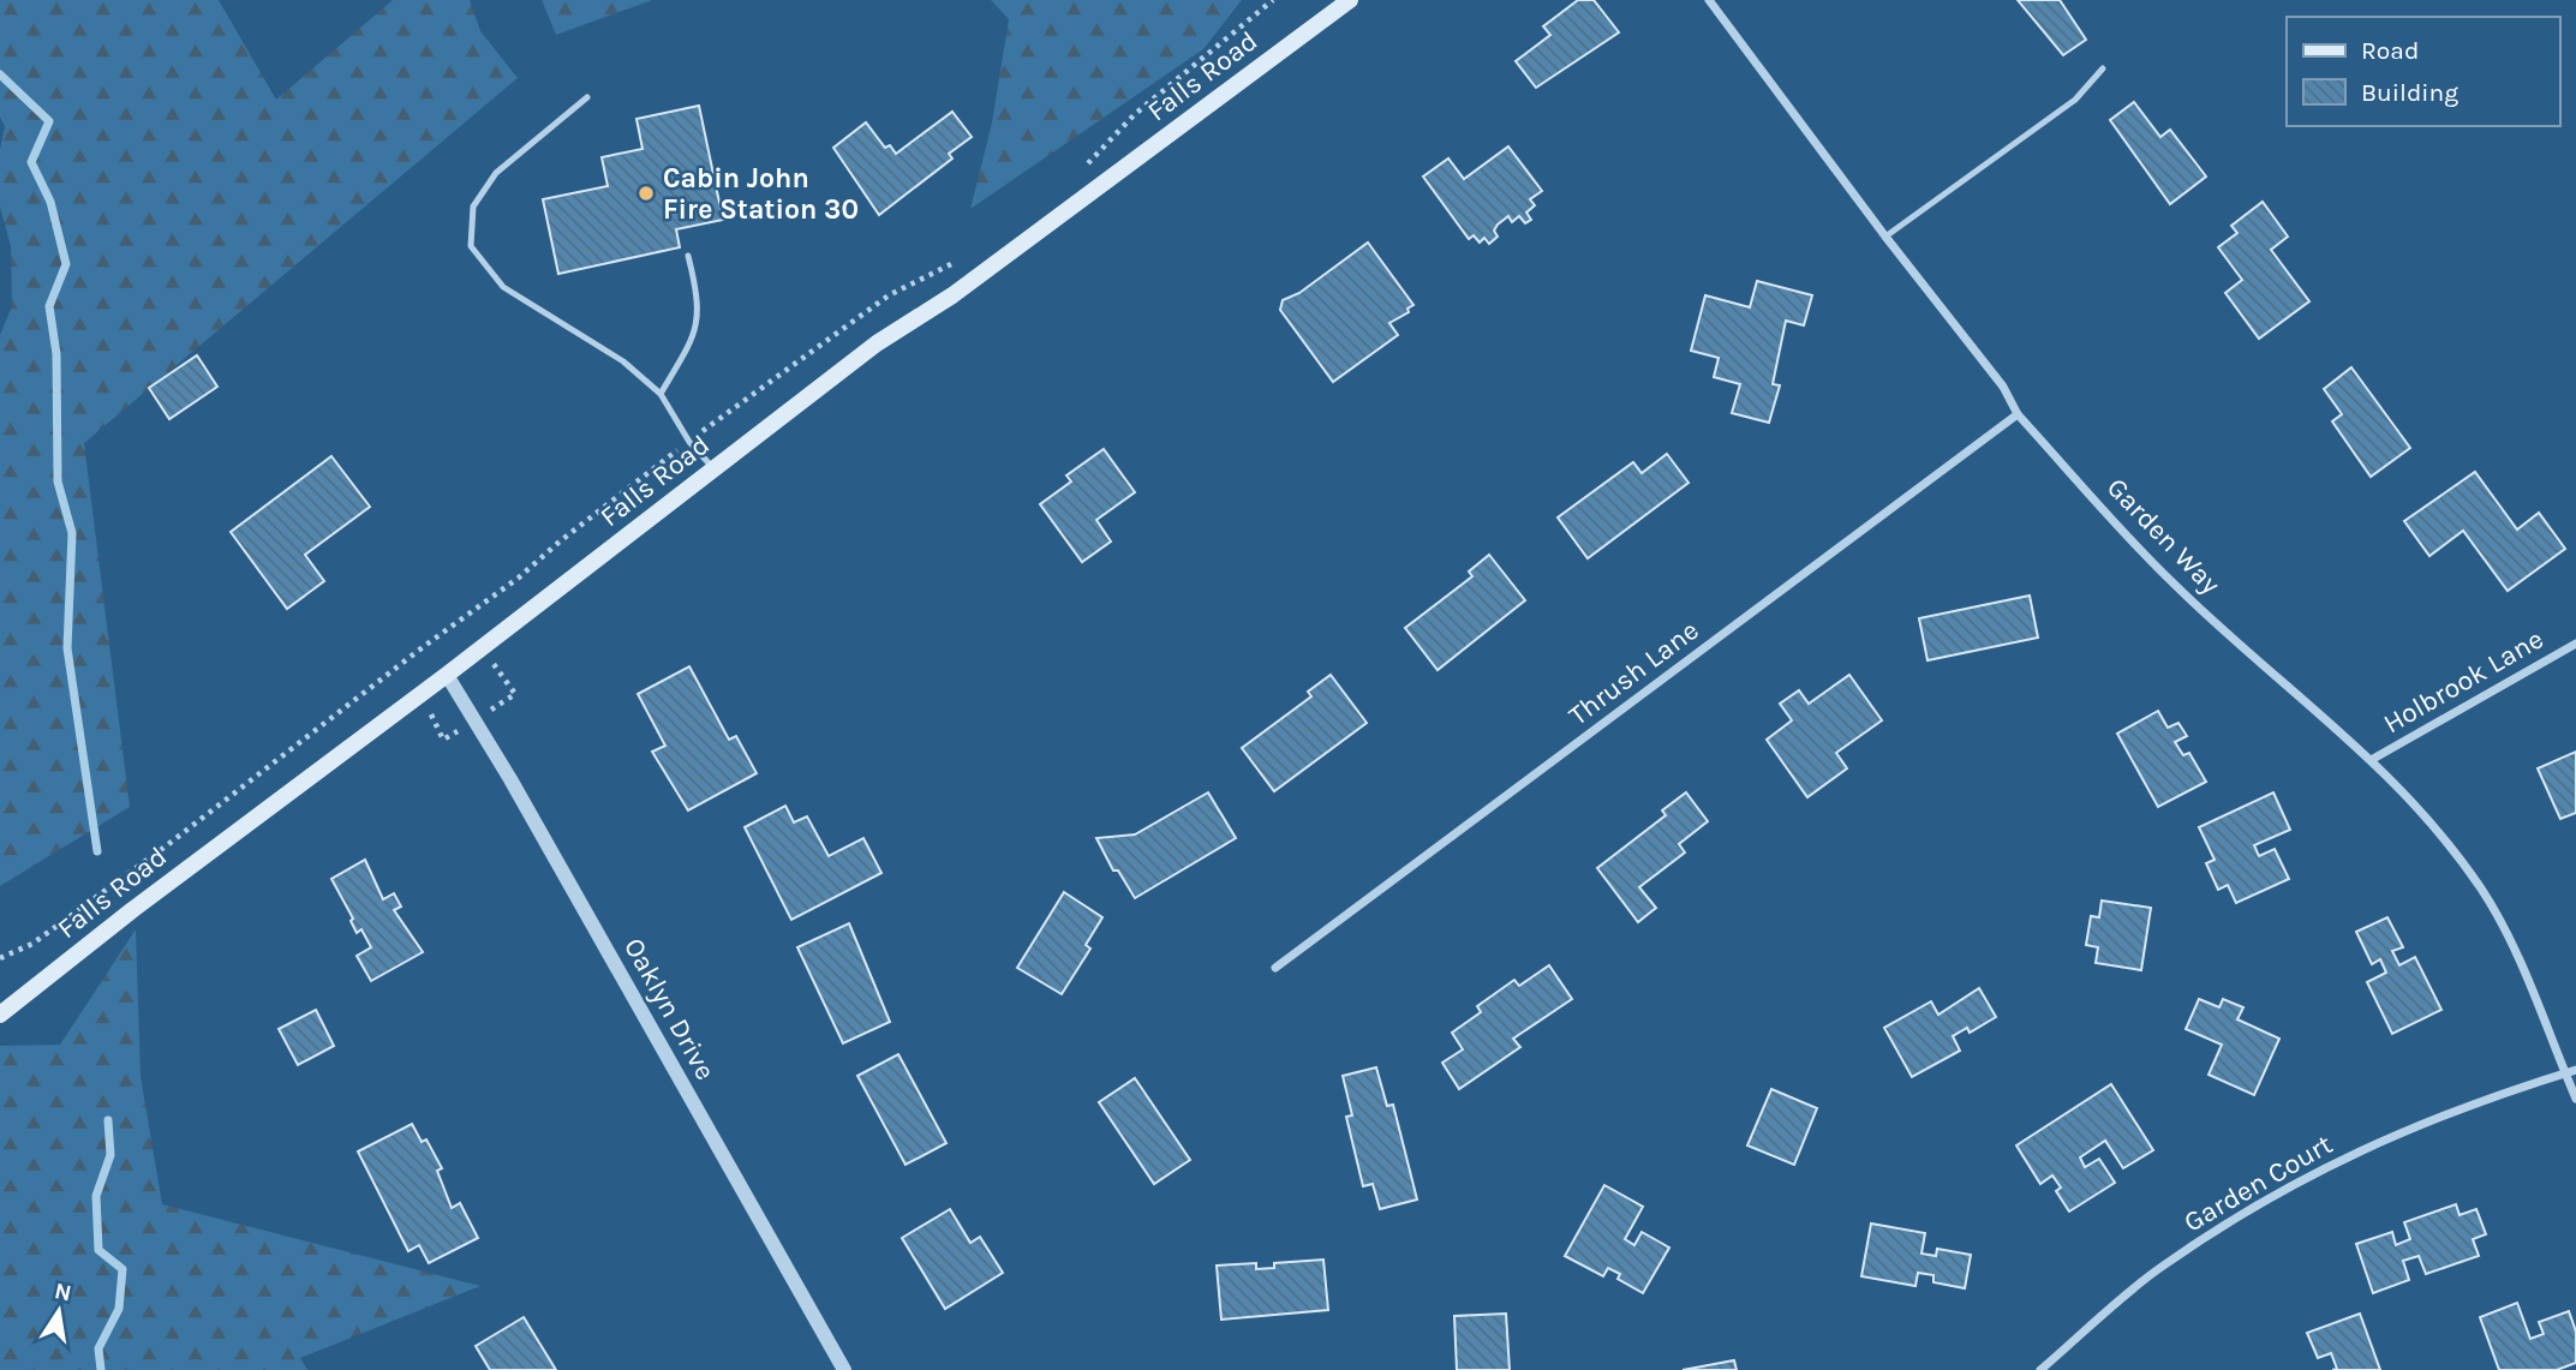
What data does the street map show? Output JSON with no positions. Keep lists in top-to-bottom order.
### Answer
{
  "streets": {
    "main road": ["Falls Road"],
    "street": [
      "Garden Way",
      "Thrush Lane",
      "Holbrook Lane",
      "Oaklyn Drive",
      "Garden Court"
    ]
  },
  "crossings": [
    ["Falls Road", "Oaklyn Drive"],
    ["Garden Way", "Thrush Lane"],
    ["Garden Way", "Holbrook Lane"],
    ["Garden Way", "Garden Court"]
  ],
  "places": ["Cabin John Fire Station 30"],
  "legend": ["Road", "Building"],
  "north": "top"
}
